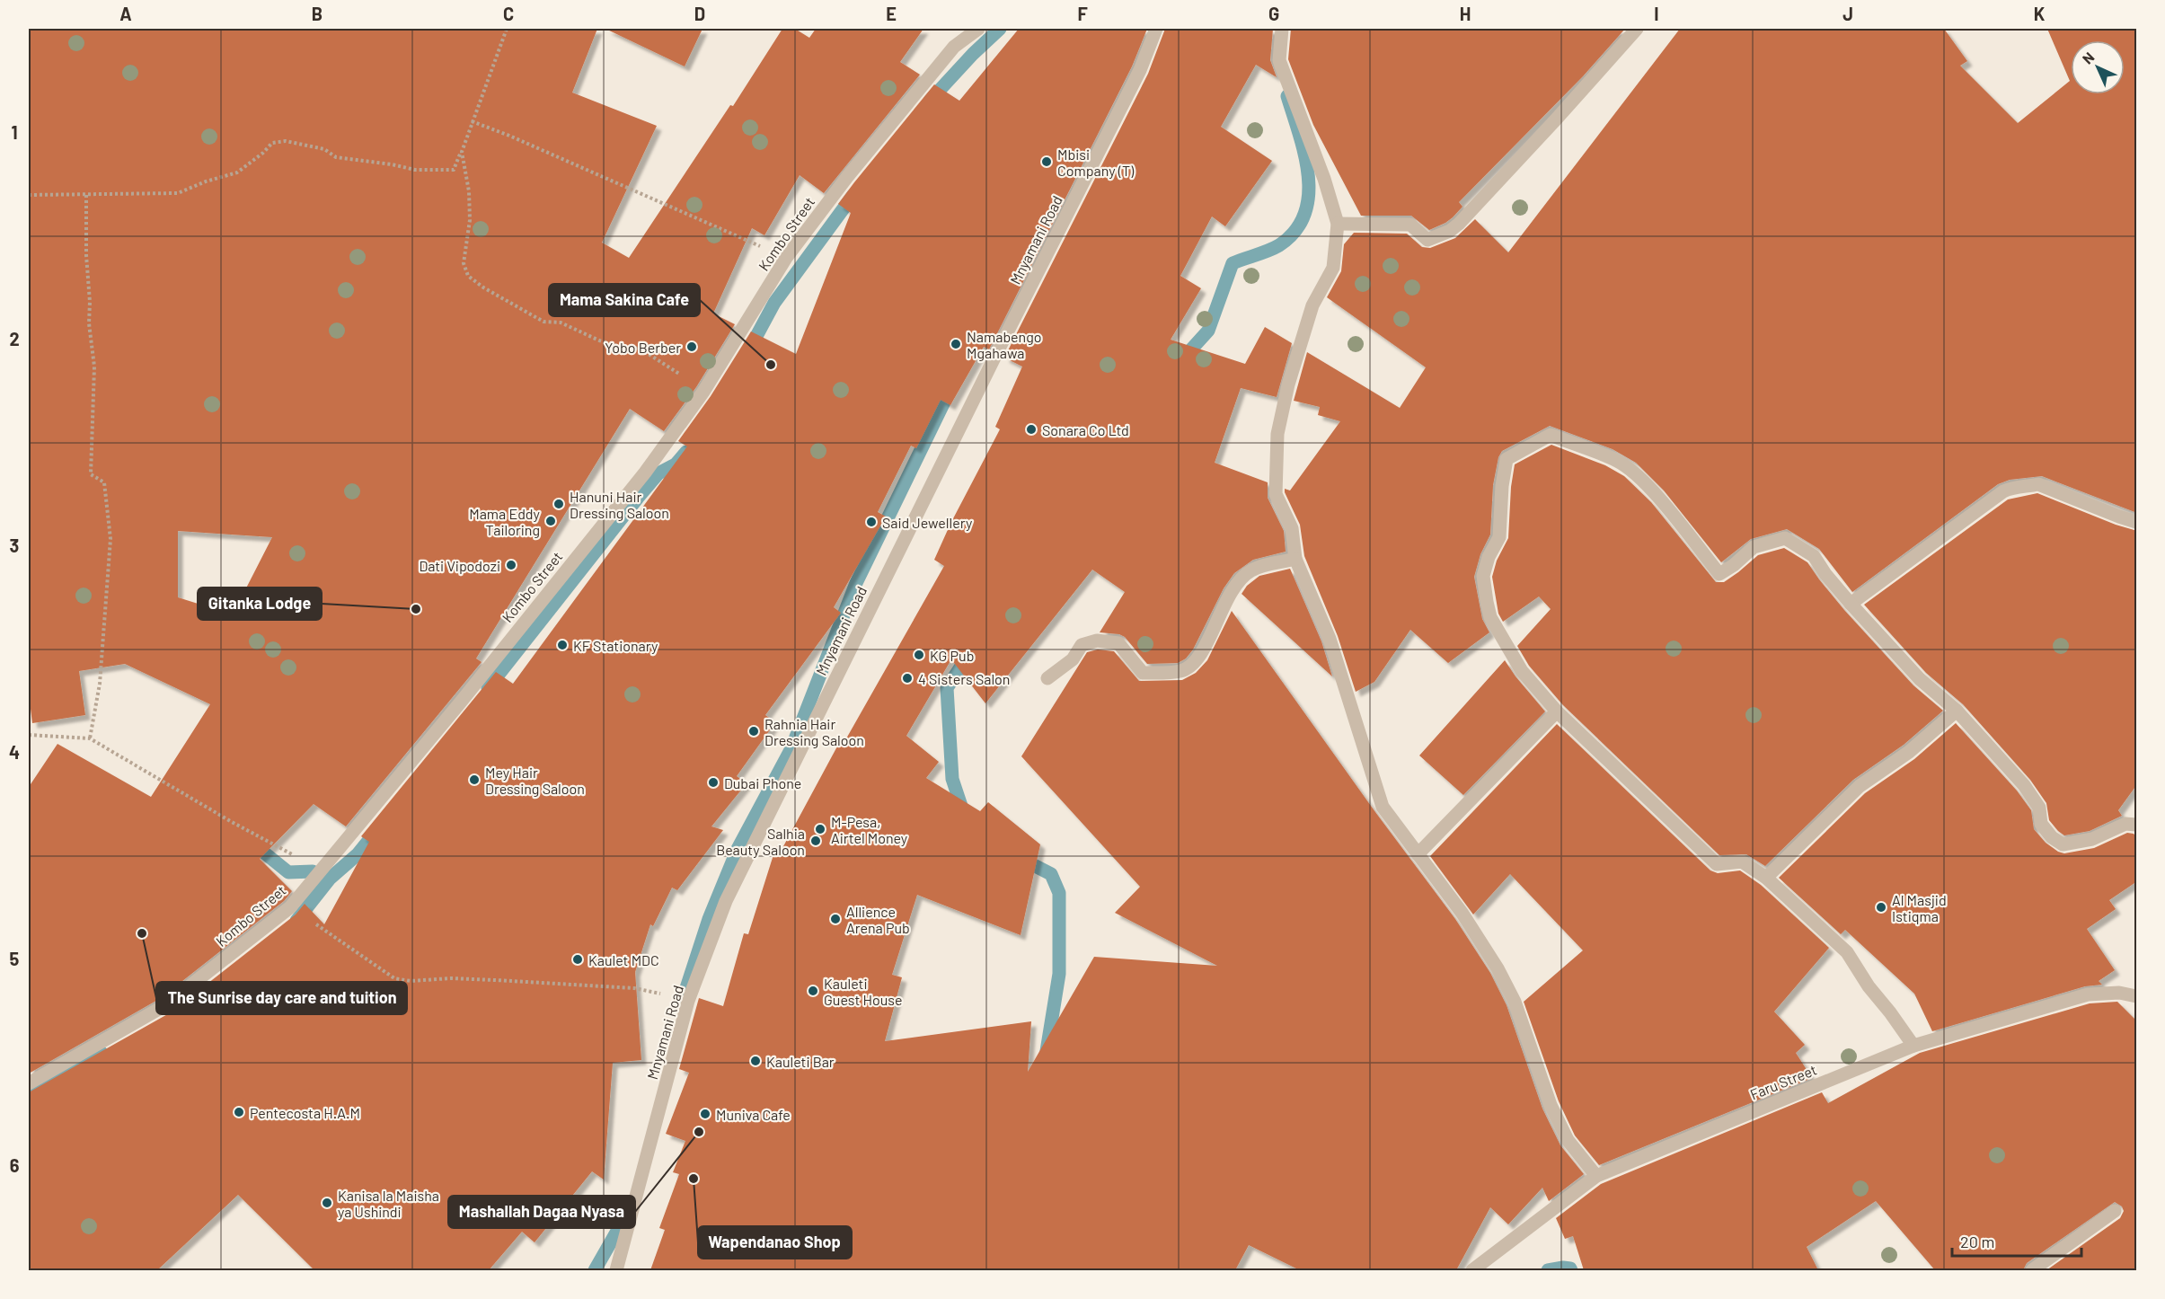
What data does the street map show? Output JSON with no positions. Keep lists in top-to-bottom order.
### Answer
{
  "streets": {
    "street": ["Kombo Street", "Mnyamani Road", "Faru Street"]
  },
  "places": [
    "Mbisi Company (T)",
    "Namabengo Mgahawa",
    "Yobo Berber",
    "Mama Sakina Cafe",
    "Sonara Co Ltd",
    "Hanuni Hair Dressing Saloon",
    "Mama Eddy Tailoring",
    "Said Jewellery",
    "Dati Vipodozi",
    "Gitanka Lodge",
    "KF Stationary",
    "KG Pub",
    "4 Sisters Salon",
    "Rahnia Hair Dressing Saloon",
    "Mey Hair Dressing Saloon",
    "Dubai Phone",
    "M-Pesa, Airtel Money",
    "Salhia Beauty Saloon",
    "Al Masjid Istiqma",
    "Allience Arena Pub",
    "The Sunrise day care and tuition",
    "Kaulet MDC",
    "Kauleti Guest House",
    "Kauleti Bar",
    "Pentecosta H.A.M",
    "Muniva Cafe",
    "Mashallah Dagaa Nyasa",
    "Wapendanao Shop",
    "Kanisa la Maisha ya Ushindi"
  ],
  "scale_bar": "20 m",
  "north": "top left",
  "grid": {
    "columns": [
      "A",
      "B",
      "C",
      "D",
      "E",
      "F",
      "G",
      "H",
      "I",
      "J",
      "K"
    ],
    "rows": [
      "1",
      "2",
      "3",
      "4",
      "5",
      "6"
    ]
  }
}
